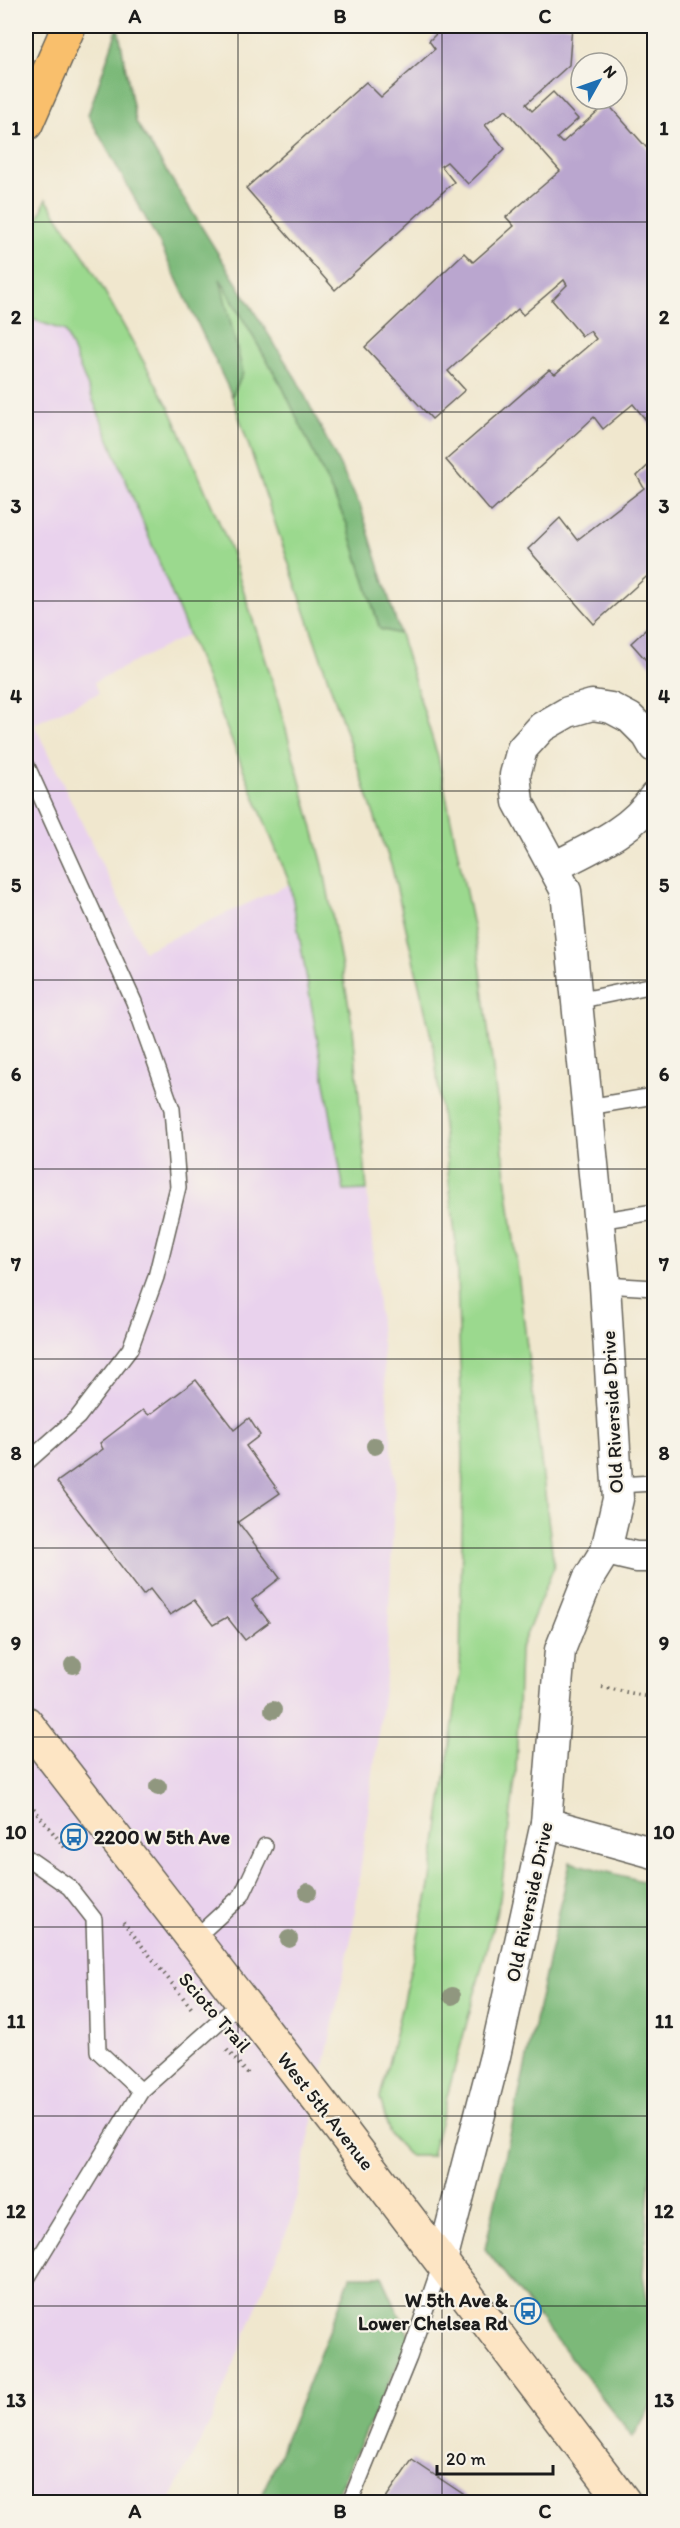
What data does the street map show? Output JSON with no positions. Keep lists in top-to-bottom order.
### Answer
{
  "streets": {
    "main road": ["West 5th Avenue"],
    "street": ["Old Riverside Drive"],
    "path": ["Scioto Trail"]
  },
  "crossings": [
    ["Old Riverside Drive", "West 5th Avenue"]
  ],
  "places": {
    "bus stop": ["2200 W 5th Ave", "W 5th Ave & Lower Chelsea Rd"]
  },
  "scale_bar": "20 m",
  "north": "top right",
  "grid": {
    "columns": ["A", "B", "C"],
    "rows": [
      "1",
      "2",
      "3",
      "4",
      "5",
      "6",
      "7",
      "8",
      "9",
      "10",
      "11",
      "12",
      "13"
    ]
  }
}
